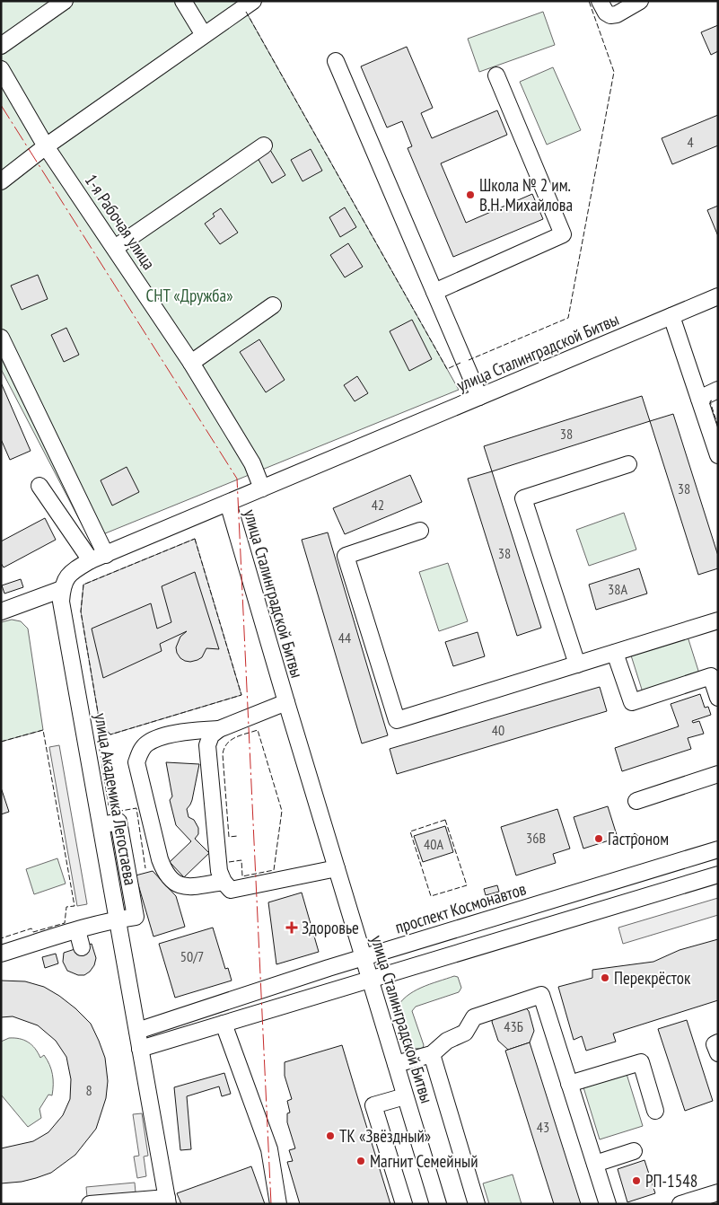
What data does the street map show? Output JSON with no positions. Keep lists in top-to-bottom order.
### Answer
{
  "streets": {
    "street": [
      "1-я Рабочая улица",
      "улица Сталинградской Битвы",
      "улица Академика Легостаева",
      "проспект Космонавтов"
    ]
  },
  "crossings": [
    ["1-я Рабочая улица", "улица Сталинградской Битвы"],
    ["улица Сталинградской Битвы", "проспект Космонавтов"],
    ["улица Академика Легостаева", "проспект Космонавтов"]
  ],
  "parks": ["СНТ «Дружба»"],
  "places": {
    "other": [
      "Школа № 2 им. В.Н. Михайлова",
      "Гастроном",
      "Перекрёсток",
      "ТК «Звёздный»",
      "Магнит Семейный",
      "РП-1548"
    ],
    "health": ["Здоровье"]
  },
  "house_numbers": [
    "4",
    "38",
    "38",
    "42",
    "38",
    "38А",
    "44",
    "40",
    "36В",
    "40А",
    "50/7",
    "43Б",
    "8",
    "43"
  ]
}
